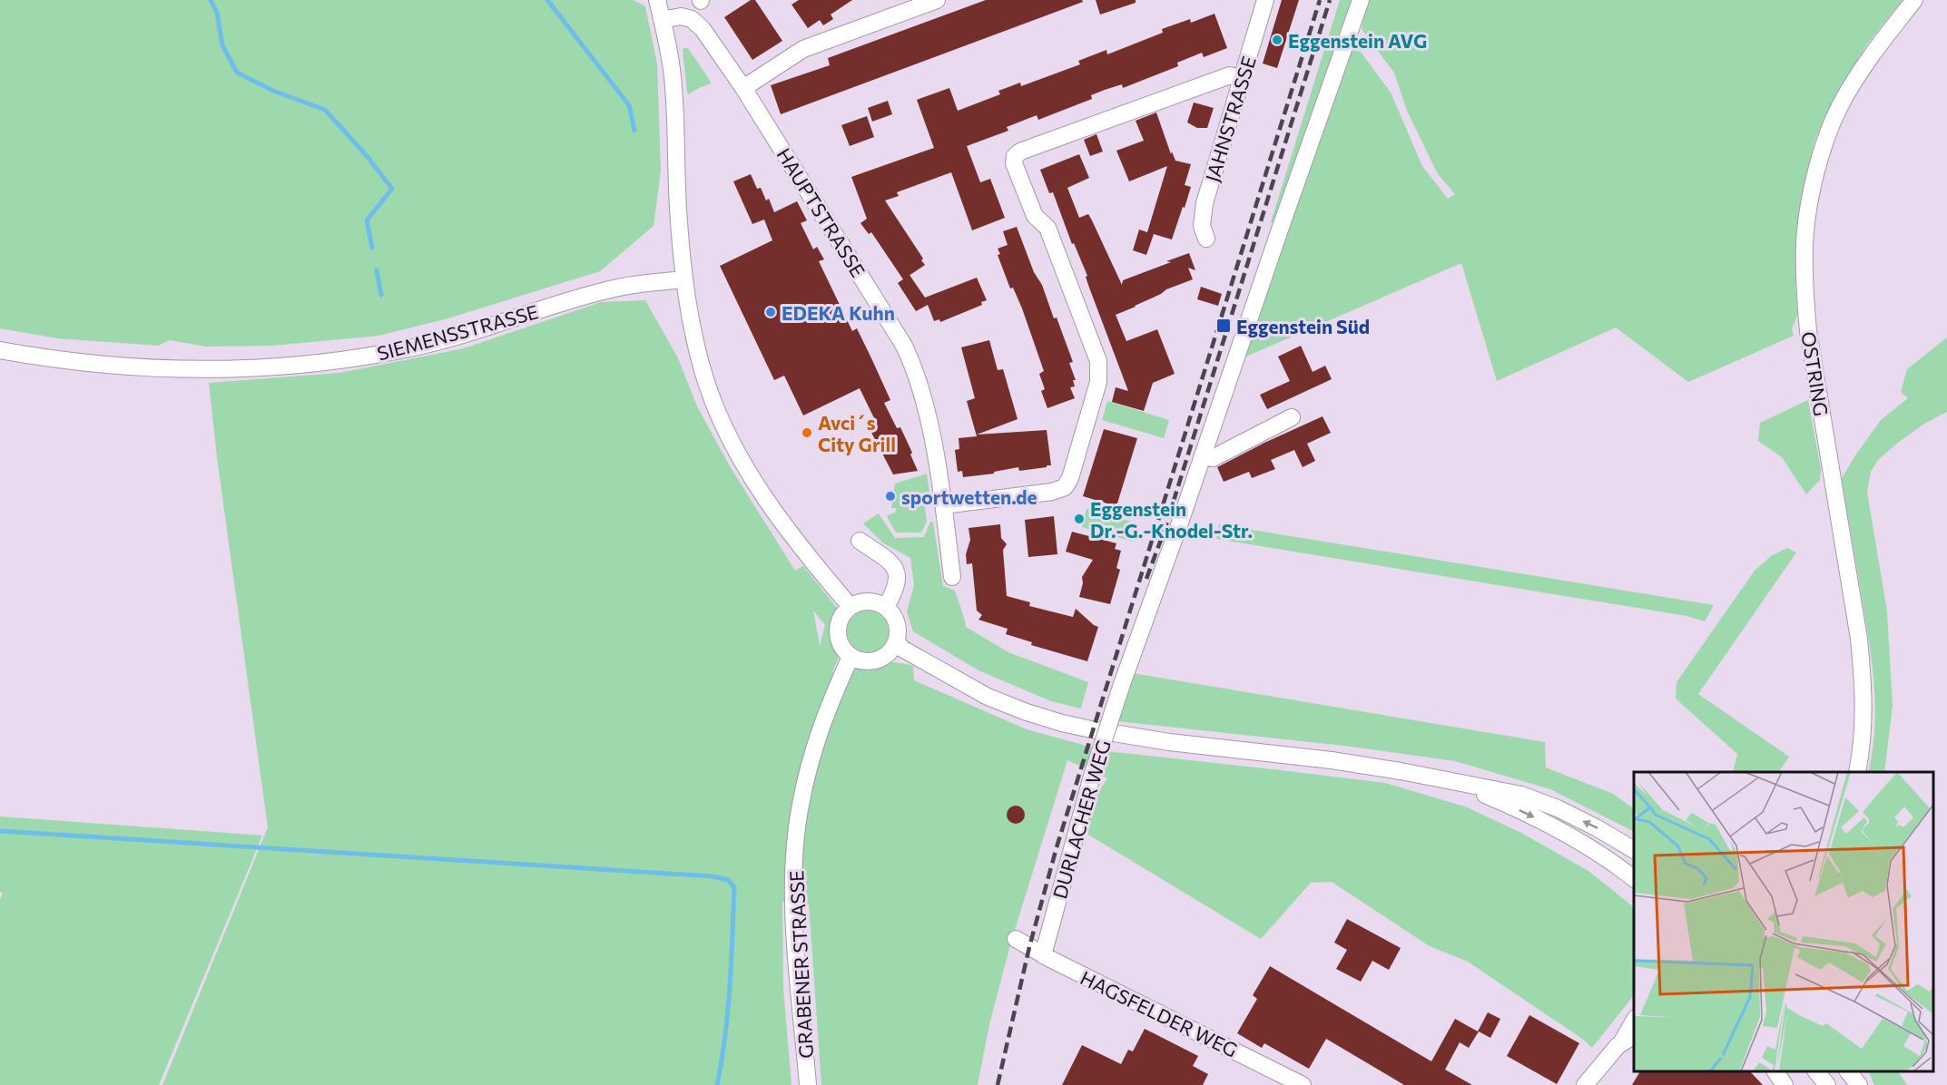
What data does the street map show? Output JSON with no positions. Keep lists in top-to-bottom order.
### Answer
{
  "streets": {
    "street": [
      "JAHNSTRASSE",
      "HAUPTSTRASSE",
      "SIEMENSSTRASSE",
      "OSTRING",
      "DURLACHER WEG",
      "GRABENER STRASSE",
      "HAGSFELDER WEG"
    ]
  },
  "crossings": [
    ["DURLACHER WEG", "HAGSFELDER WEG"]
  ],
  "places": {
    "other": [
      "Eggenstein AVG",
      "EDEKA Kuhn",
      "Avci´s City Grill",
      "sportwetten.de",
      "Eggenstein Dr.-G.-Knodel-Str."
    ],
    "transit": ["Eggenstein Süd"]
  }
}
